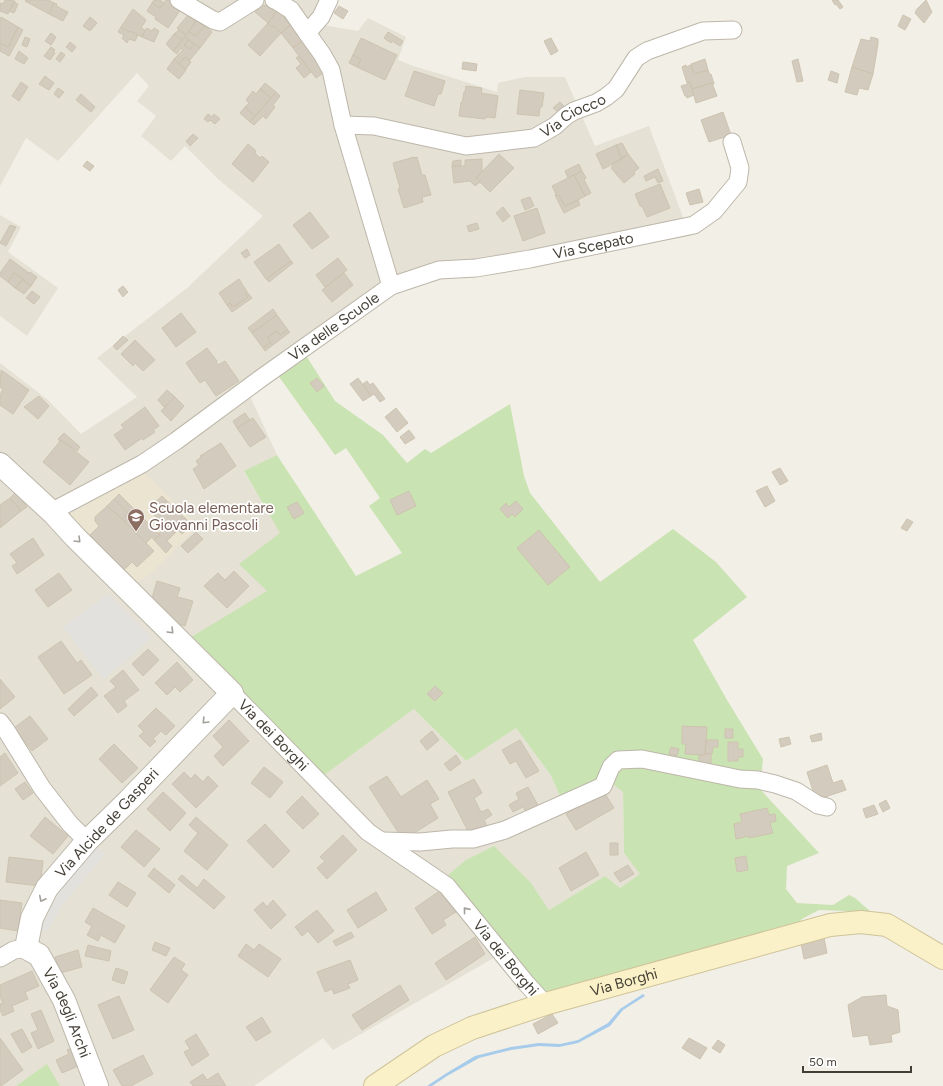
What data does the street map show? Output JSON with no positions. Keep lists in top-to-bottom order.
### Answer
{
  "streets": {
    "main road": ["Via Borghi"],
    "street": [
      "Via Ciocco",
      "Via Scepato",
      "Via delle Scuole",
      "Via dei Borghi",
      "Via Alcide de Gasperi",
      "Via degli Archi"
    ]
  },
  "crossings": [
    ["Via Ciocco", "Via delle Scuole"],
    ["Via Scepato", "Via delle Scuole"],
    ["Via delle Scuole", "Via dei Borghi"],
    ["Via dei Borghi", "Via Alcide de Gasperi"],
    ["Via dei Borghi", "Via Borghi"],
    ["Via Alcide de Gasperi", "Via degli Archi"]
  ],
  "one_way": ["Via Alcide de Gasperi"],
  "places": {
    "school or university": ["Scuola elementare Giovanni Pascoli"]
  },
  "scale_bar": "50 m"
}
